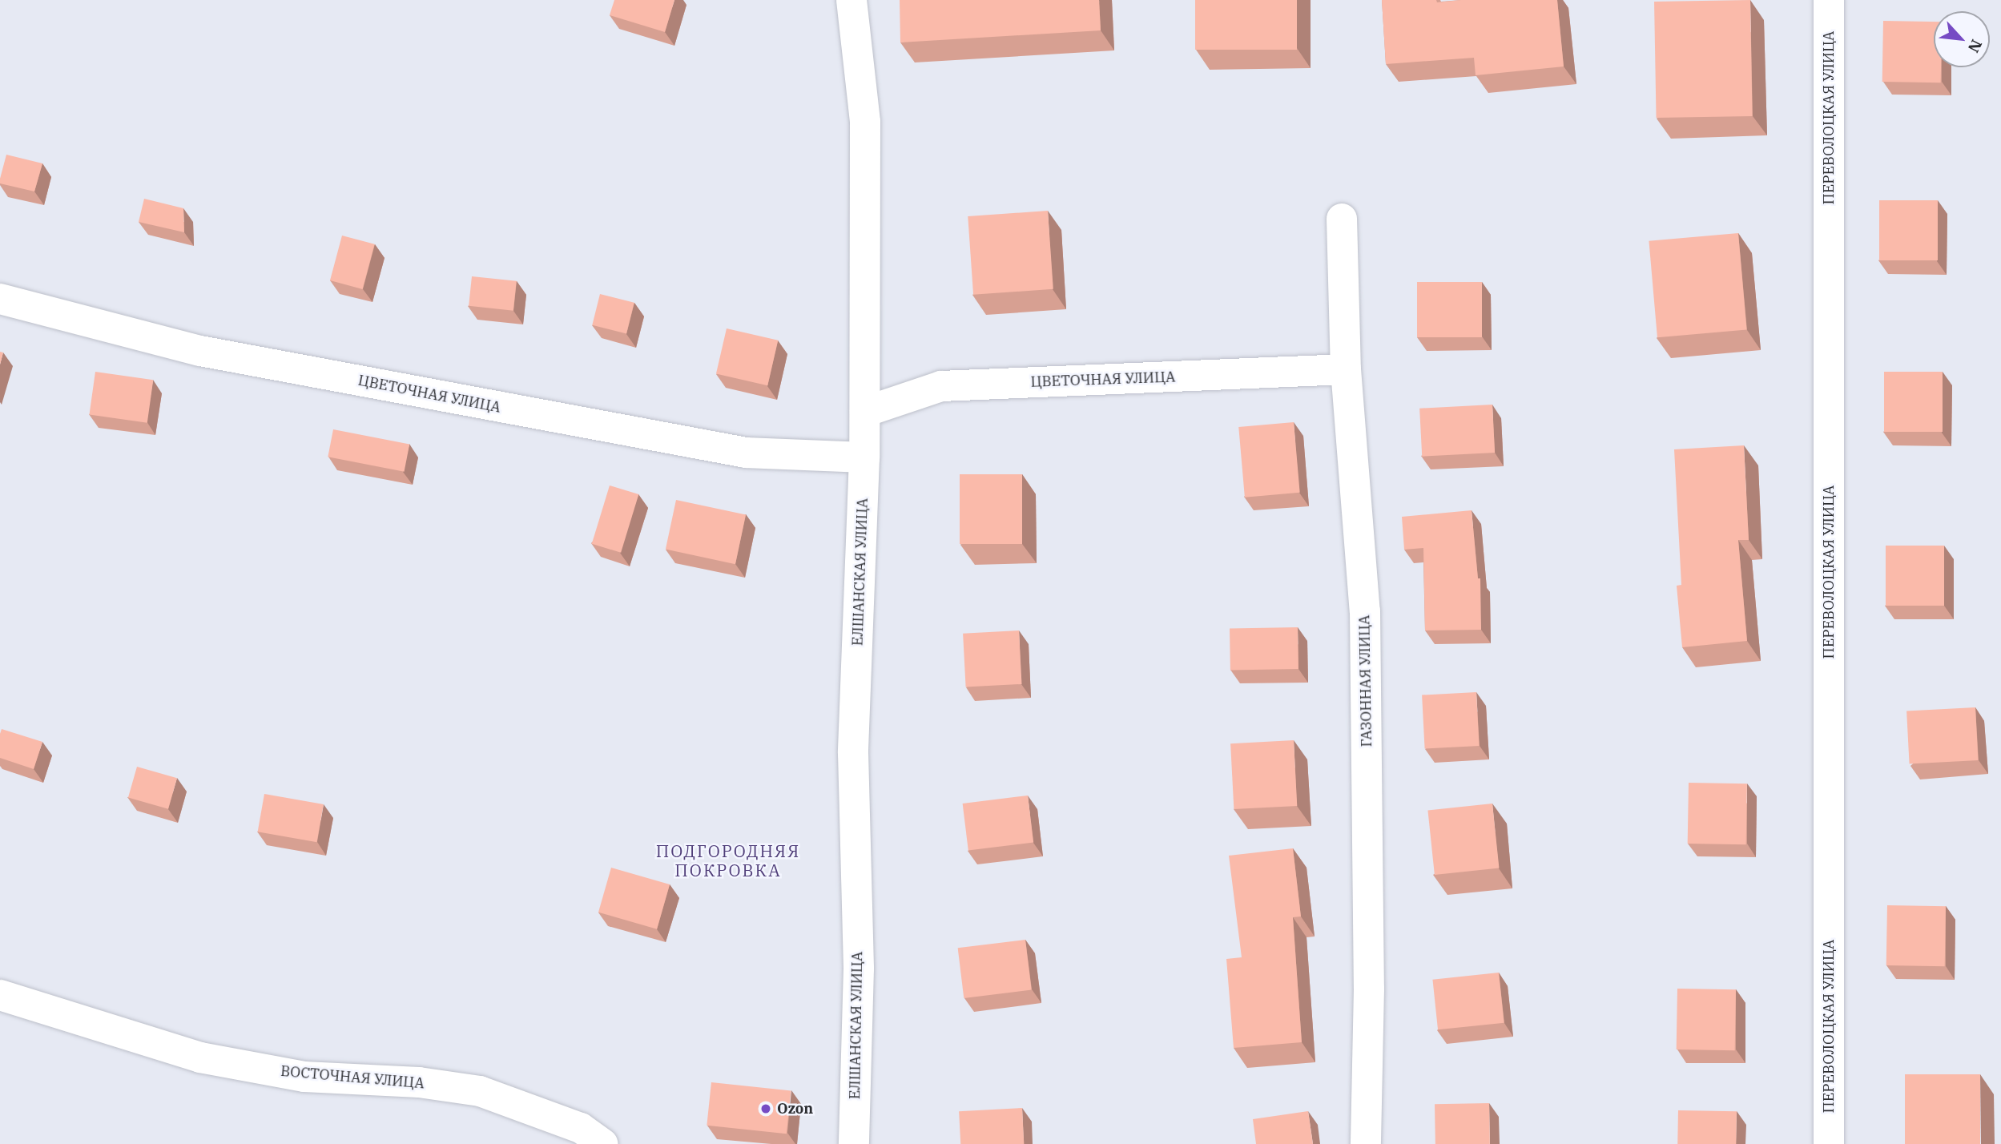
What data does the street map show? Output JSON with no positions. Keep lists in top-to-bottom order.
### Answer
{
  "streets": {
    "street": [
      "ПЕРЕВОЛОЦКАЯ УЛИЦА",
      "ЦВЕТОЧНАЯ УЛИЦА",
      "ЕЛШАНСКАЯ УЛИЦА",
      "ГАЗОННАЯ УЛИЦА",
      "ВОСТОЧНАЯ УЛИЦА"
    ]
  },
  "crossings": [
    ["ЦВЕТОЧНАЯ УЛИЦА", "ЕЛШАНСКАЯ УЛИЦА"],
    ["ЦВЕТОЧНАЯ УЛИЦА", "ГАЗОННАЯ УЛИЦА"]
  ],
  "districts": ["ПОДГОРОДНЯЯ ПОКРОВКА"],
  "places": ["Ozon"],
  "north": "bottom right"
}
